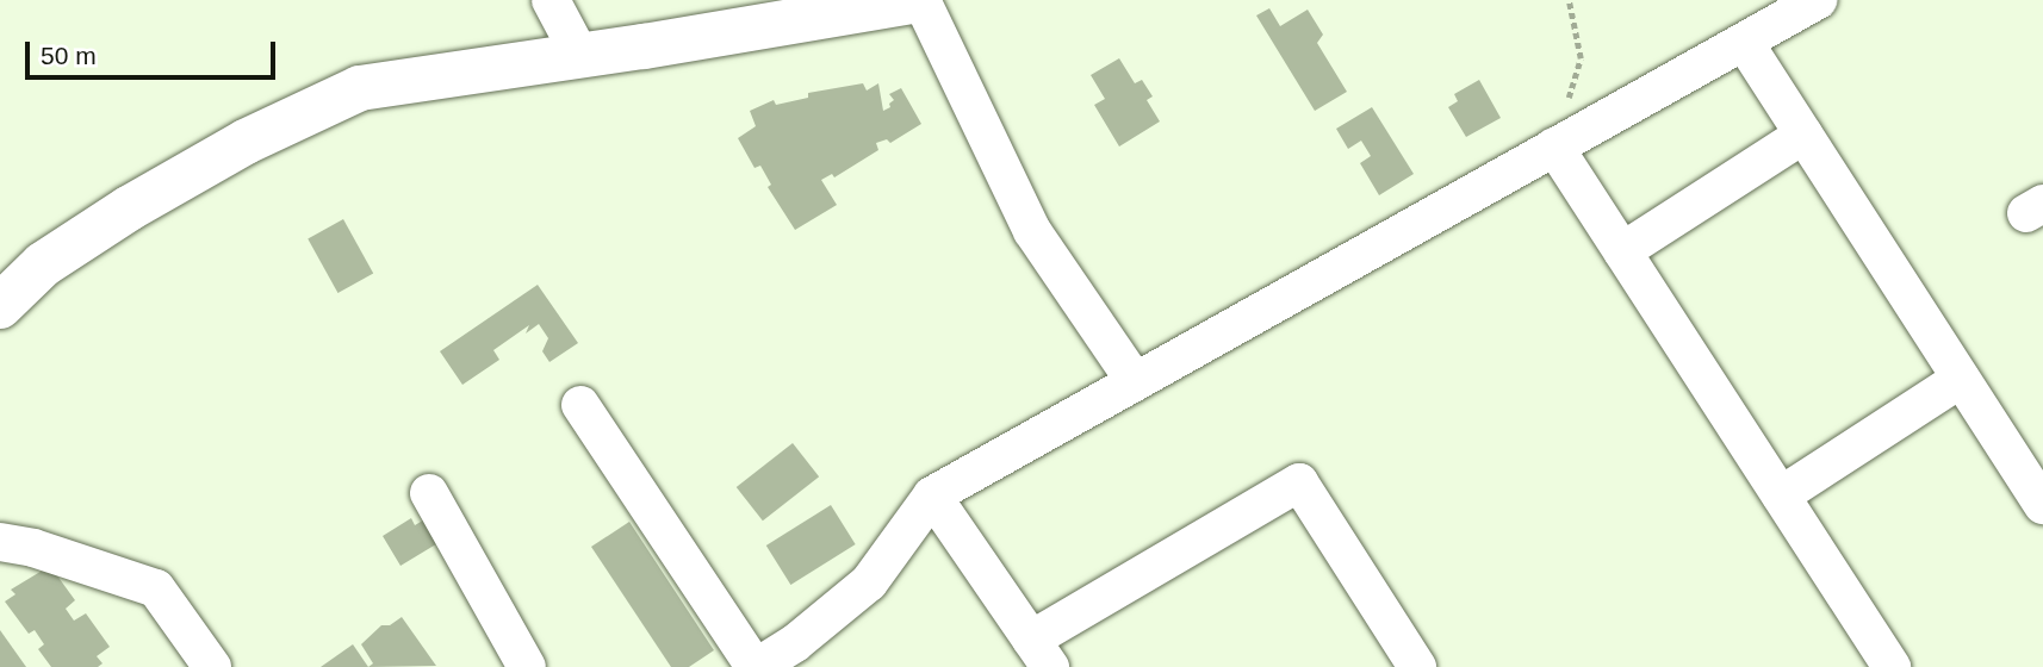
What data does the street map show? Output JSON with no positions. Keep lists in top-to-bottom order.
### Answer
{
  "scale_bar": "50 m"
}
